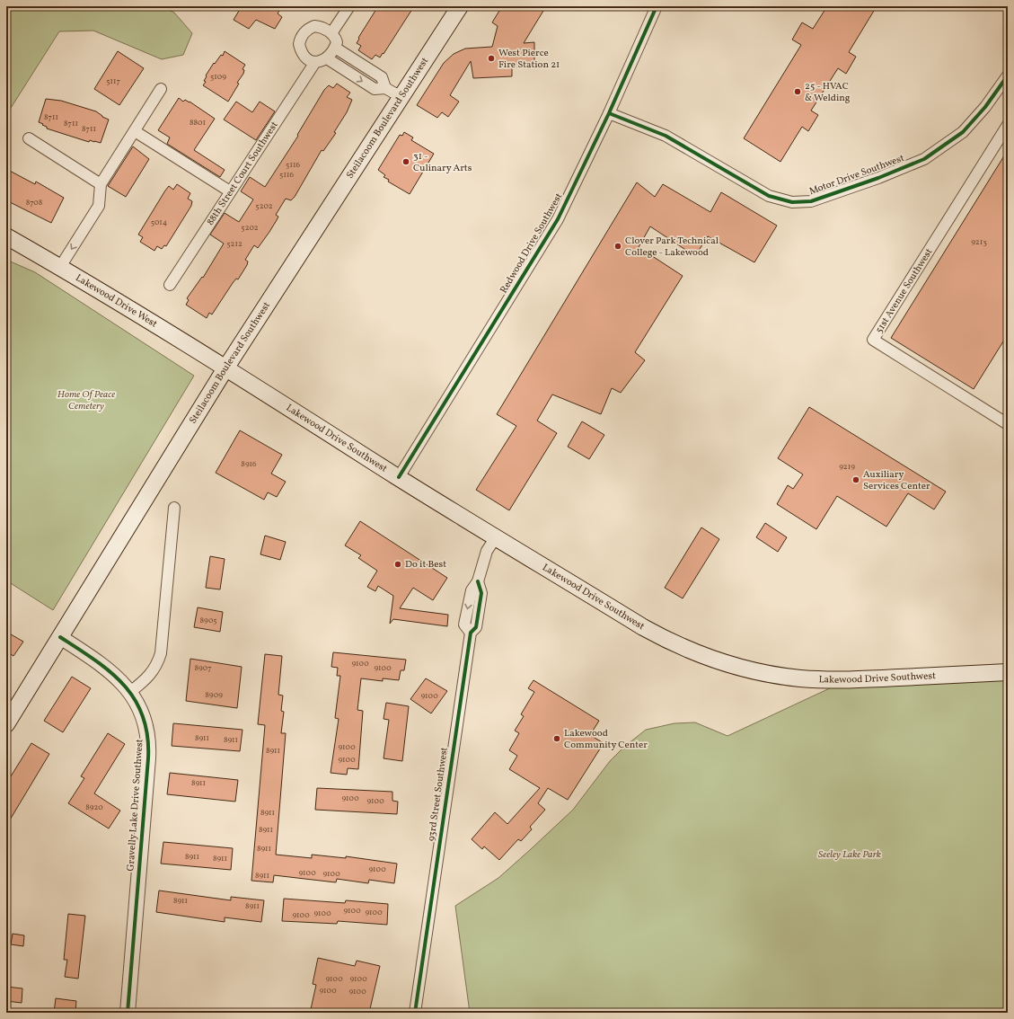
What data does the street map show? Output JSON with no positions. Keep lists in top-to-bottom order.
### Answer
{
  "streets": {
    "main road": ["Steilacoom Boulevard Southwest", "Lakewood Drive West", "Lakewood Drive Southwest"],
    "street": [
      "88th Street Court Southwest",
      "Motor Drive Southwest",
      "Redwood Drive Southwest",
      "51st Avenue Southwest",
      "93rd Street Southwest",
      "Gravelly Lake Drive Southwest"
    ]
  },
  "crossings": [
    ["Steilacoom Boulevard Southwest", "Lakewood Drive West"],
    ["Steilacoom Boulevard Southwest", "Lakewood Drive Southwest"],
    ["Steilacoom Boulevard Southwest", "Gravelly Lake Drive Southwest"],
    ["Motor Drive Southwest", "Redwood Drive Southwest"],
    ["Redwood Drive Southwest", "Lakewood Drive Southwest"],
    ["Lakewood Drive West", "Lakewood Drive Southwest"],
    ["Lakewood Drive Southwest", "93rd Street Southwest"]
  ],
  "parks": ["Home Of Peace Cemetery", "Seeley Lake Park"],
  "places": [
    "West Pierce Fire Station 21",
    "25 - HVAC & Welding",
    "31 - Culinary Arts",
    "Clover Park Technical College - Lakewood",
    "Auxiliary Services Center",
    "Do it Best",
    "Lakewood Community Center"
  ],
  "house_numbers": [
    "5109",
    "5117",
    "8711",
    "8801",
    "8711",
    "8711",
    "5116",
    "5116",
    "8708",
    "5202",
    "5014",
    "5202",
    "9213",
    "5212",
    "8916",
    "9219",
    "8905",
    "9100",
    "8907",
    "9100",
    "8909",
    "9100",
    "8911",
    "8911",
    "9100",
    "8911",
    "9100",
    "8911",
    "9100",
    "9100",
    "8920",
    "8911",
    "8911",
    "8911",
    "8911",
    "8911",
    "9100",
    "9100",
    "9100",
    "8911",
    "8911",
    "8911",
    "9100",
    "9100",
    "9100",
    "9100",
    "9100",
    "9100",
    "9100",
    "9100"
  ]
}
